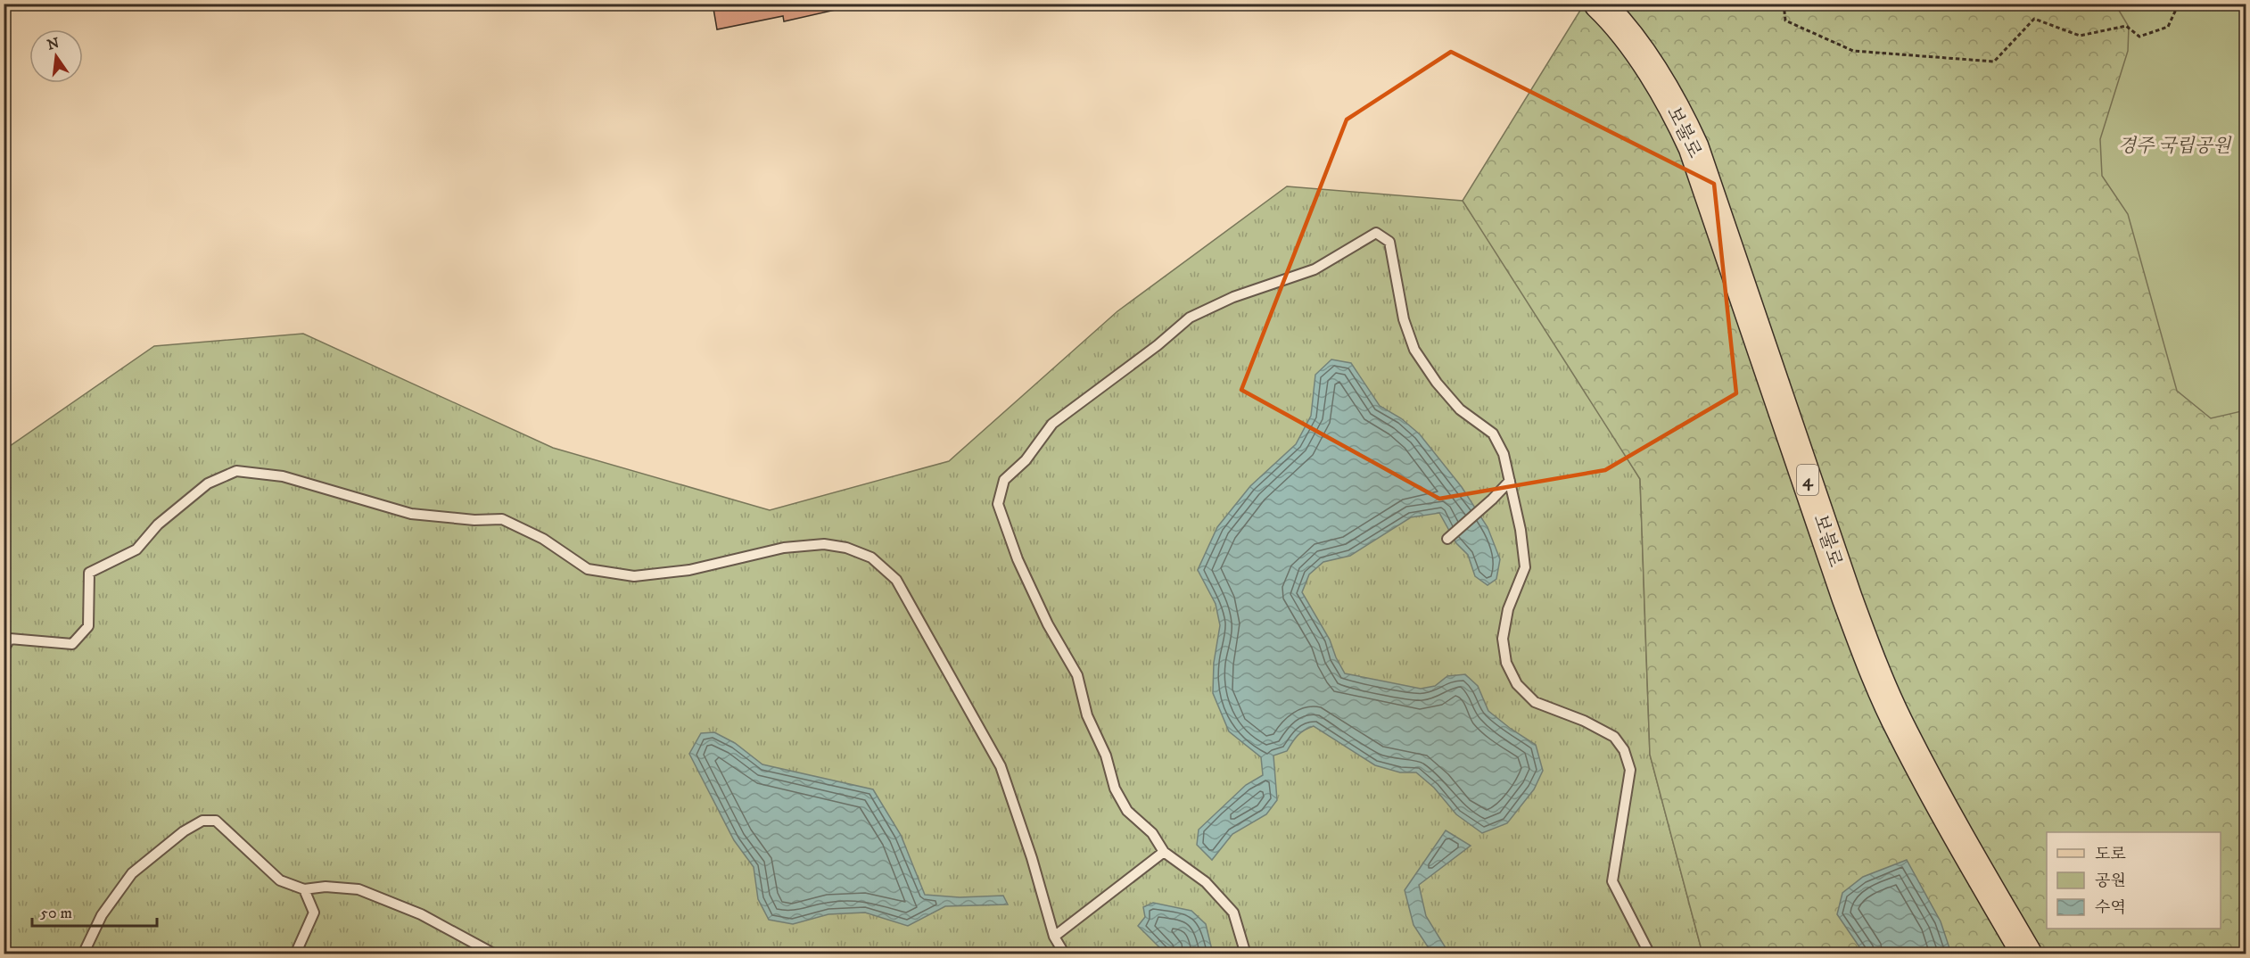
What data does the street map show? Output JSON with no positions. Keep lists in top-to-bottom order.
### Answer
{
  "streets": {
    "main road": ["보불로", "4"]
  },
  "parks": ["경주 국립공원"],
  "legend": ["도로", "공원", "수역"],
  "scale_bar": "50 m",
  "north": "top"
}
